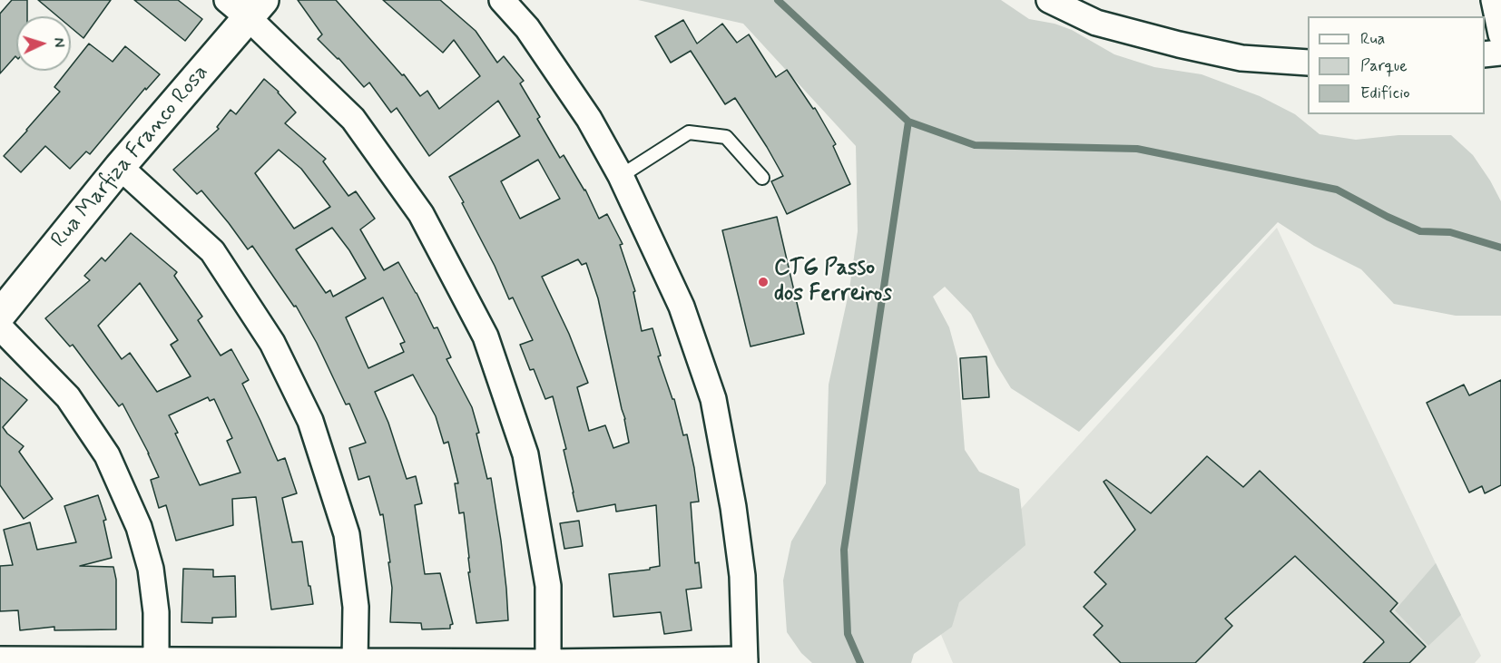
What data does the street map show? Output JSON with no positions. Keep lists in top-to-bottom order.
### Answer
{
  "streets": {
    "street": ["Rua Marfiza Franco Rosa"]
  },
  "places": ["CTG Passo dos Ferreiros"],
  "legend": ["Rua", "Parque", "Edifício"],
  "north": "right"
}
